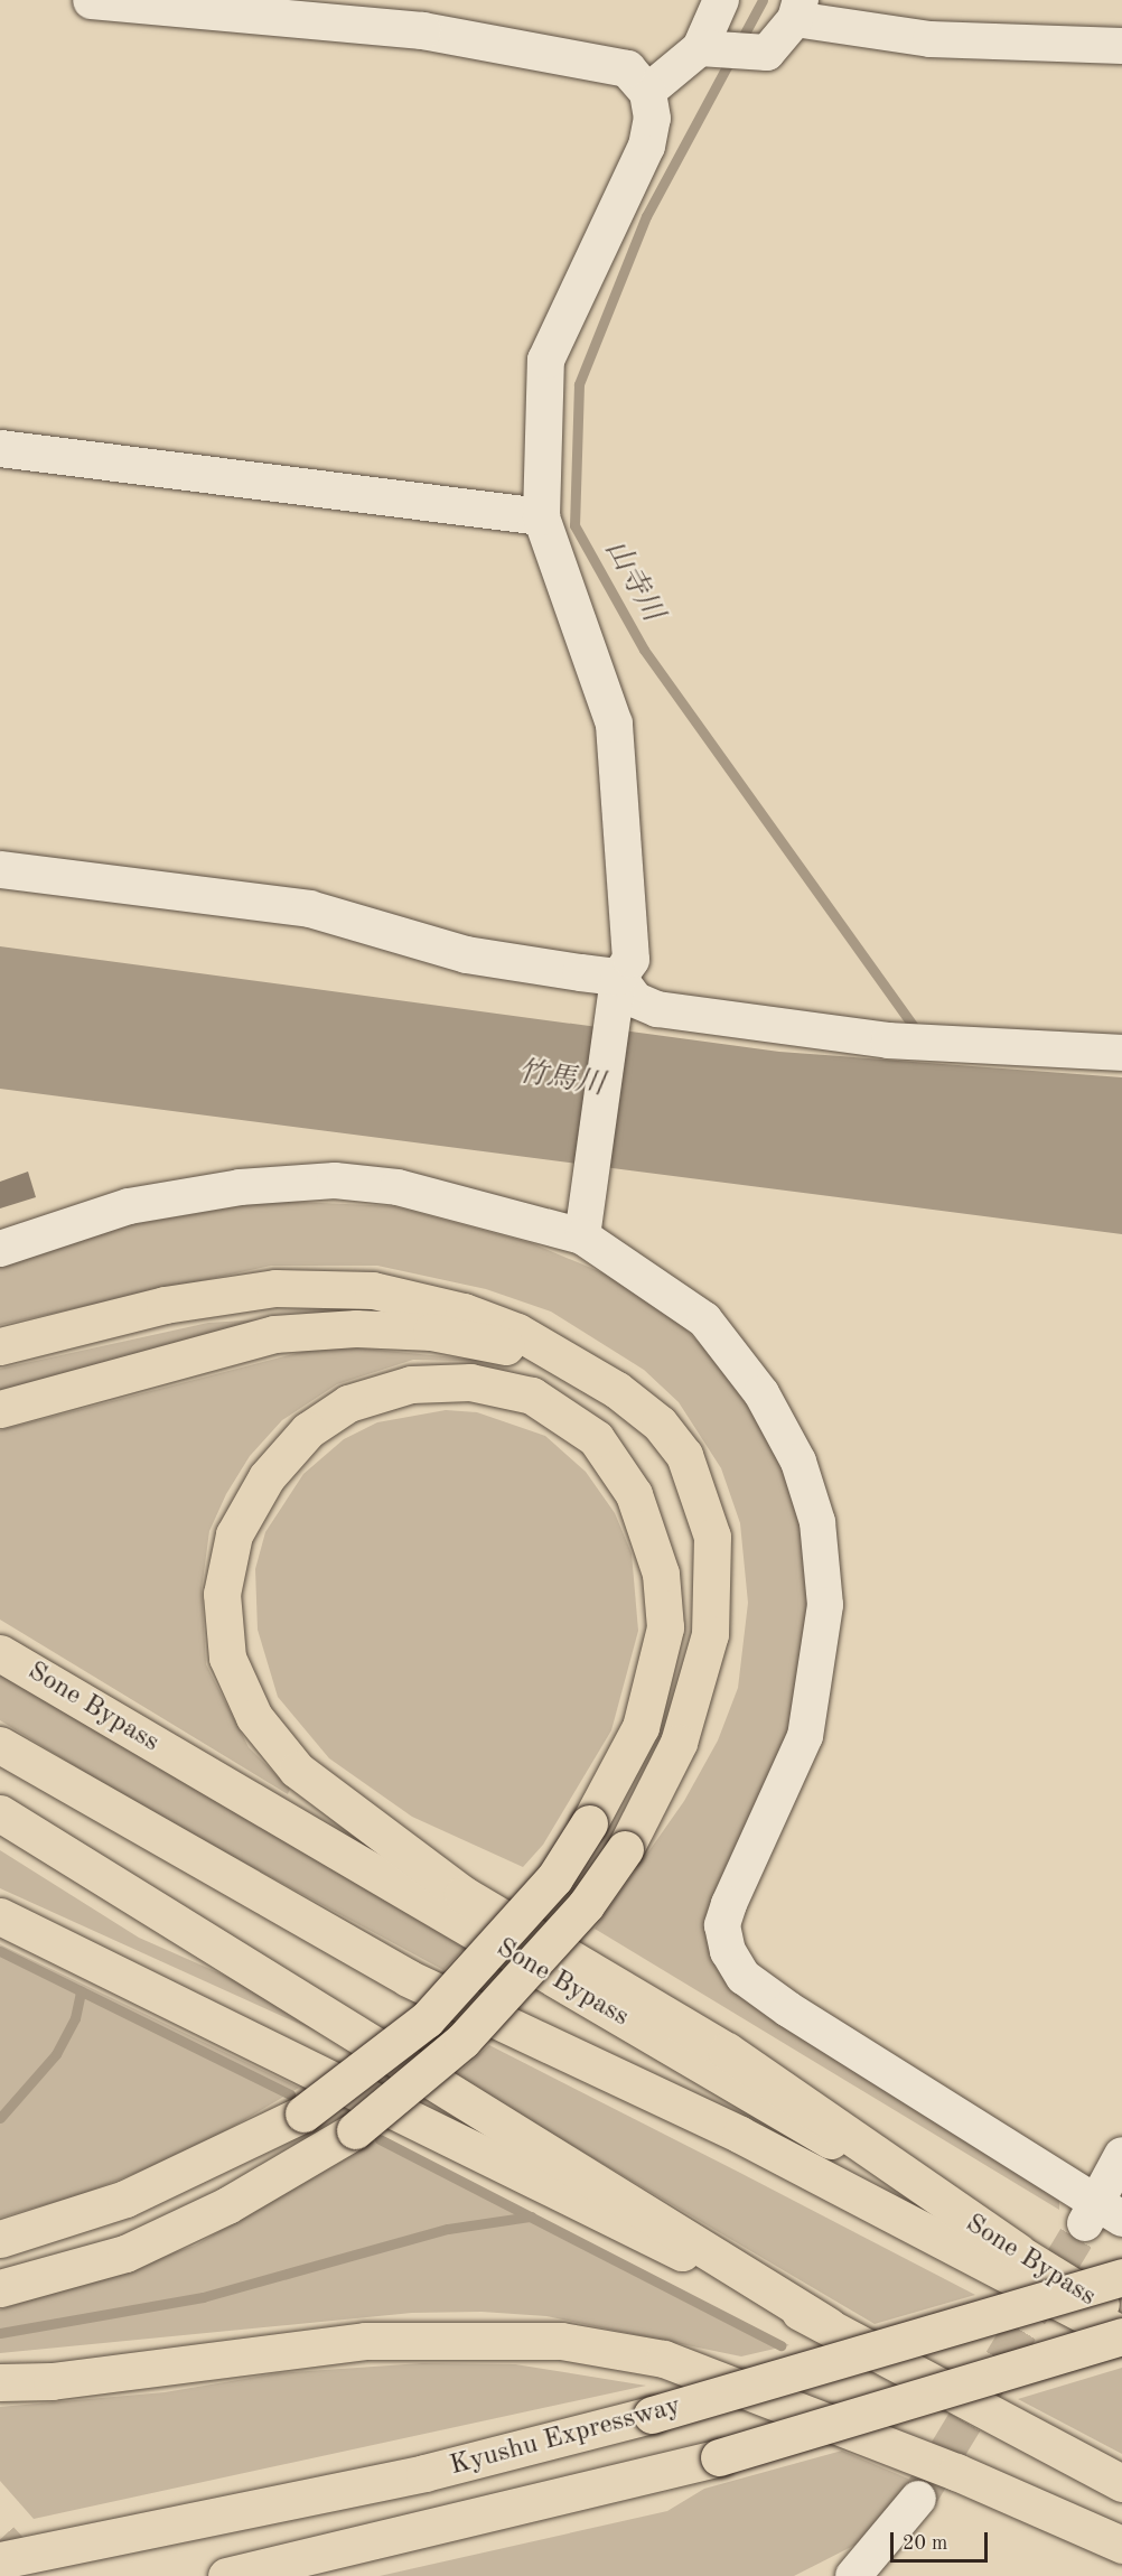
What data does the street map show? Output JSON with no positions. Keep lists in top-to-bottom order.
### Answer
{
  "streets": {
    "highway": ["Sone Bypass", "Kyushu Expressway"]
  },
  "water": ["山寺川", "竹馬川"],
  "scale_bar": "20 m"
}
